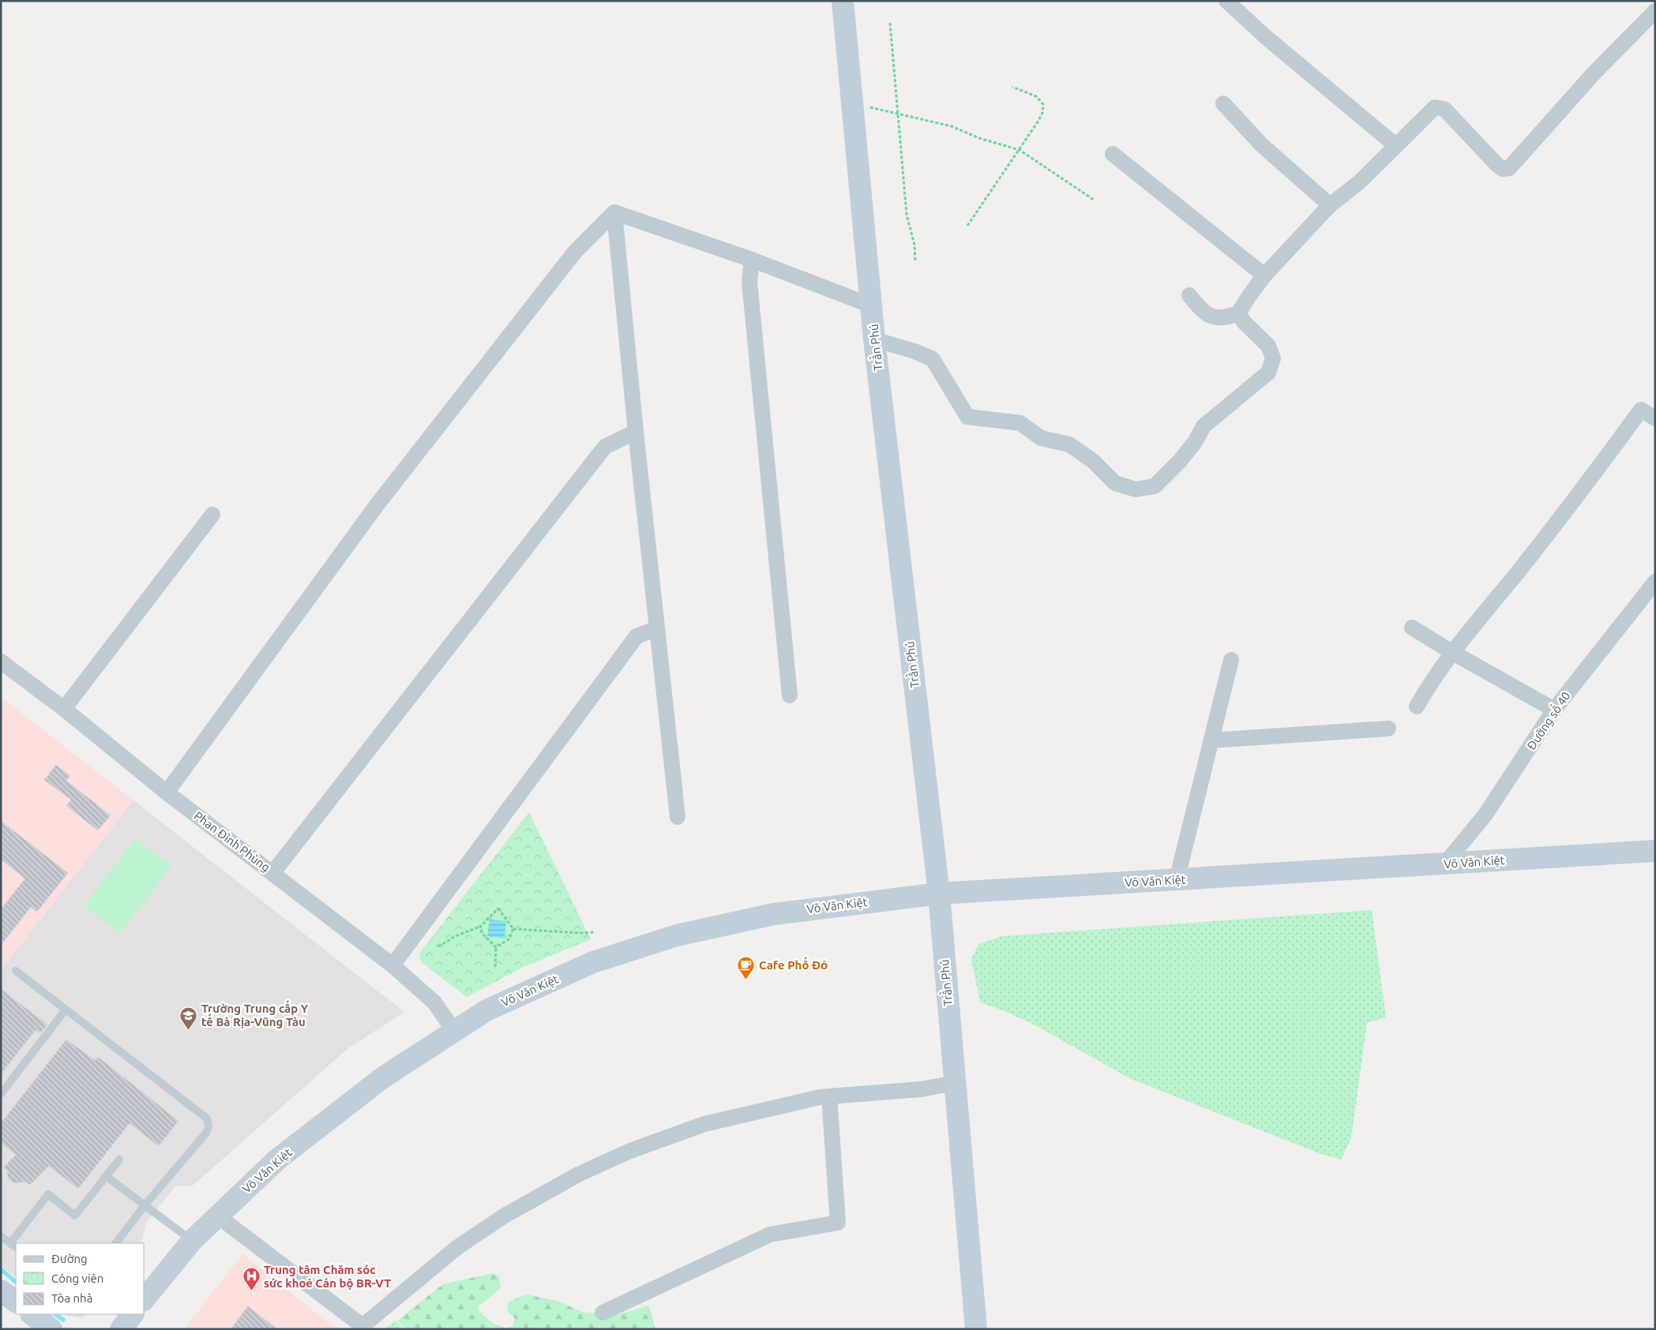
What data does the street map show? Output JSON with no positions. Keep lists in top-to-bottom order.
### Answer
{
  "streets": {
    "street": [
      "Trần Phú",
      "Đường số 40",
      "Phan Đình Phùng",
      "Võ Văn Kiệt"
    ]
  },
  "crossings": [
    ["Trần Phú", "Võ Văn Kiệt"],
    ["Đường số 40", "Võ Văn Kiệt"],
    ["Phan Đình Phùng", "Võ Văn Kiệt"]
  ],
  "places": {
    "cafe": ["Cafe Phố Đỏ"],
    "school or university": ["Trường Trung cấp Y tế Bà Rịa-Vũng Tàu"],
    "hospital": ["Trung tâm Chăm sóc sức khoẻ Cán bộ BR-VT"]
  },
  "legend": ["Đường", "Công viên", "Tòa nhà"]
}
